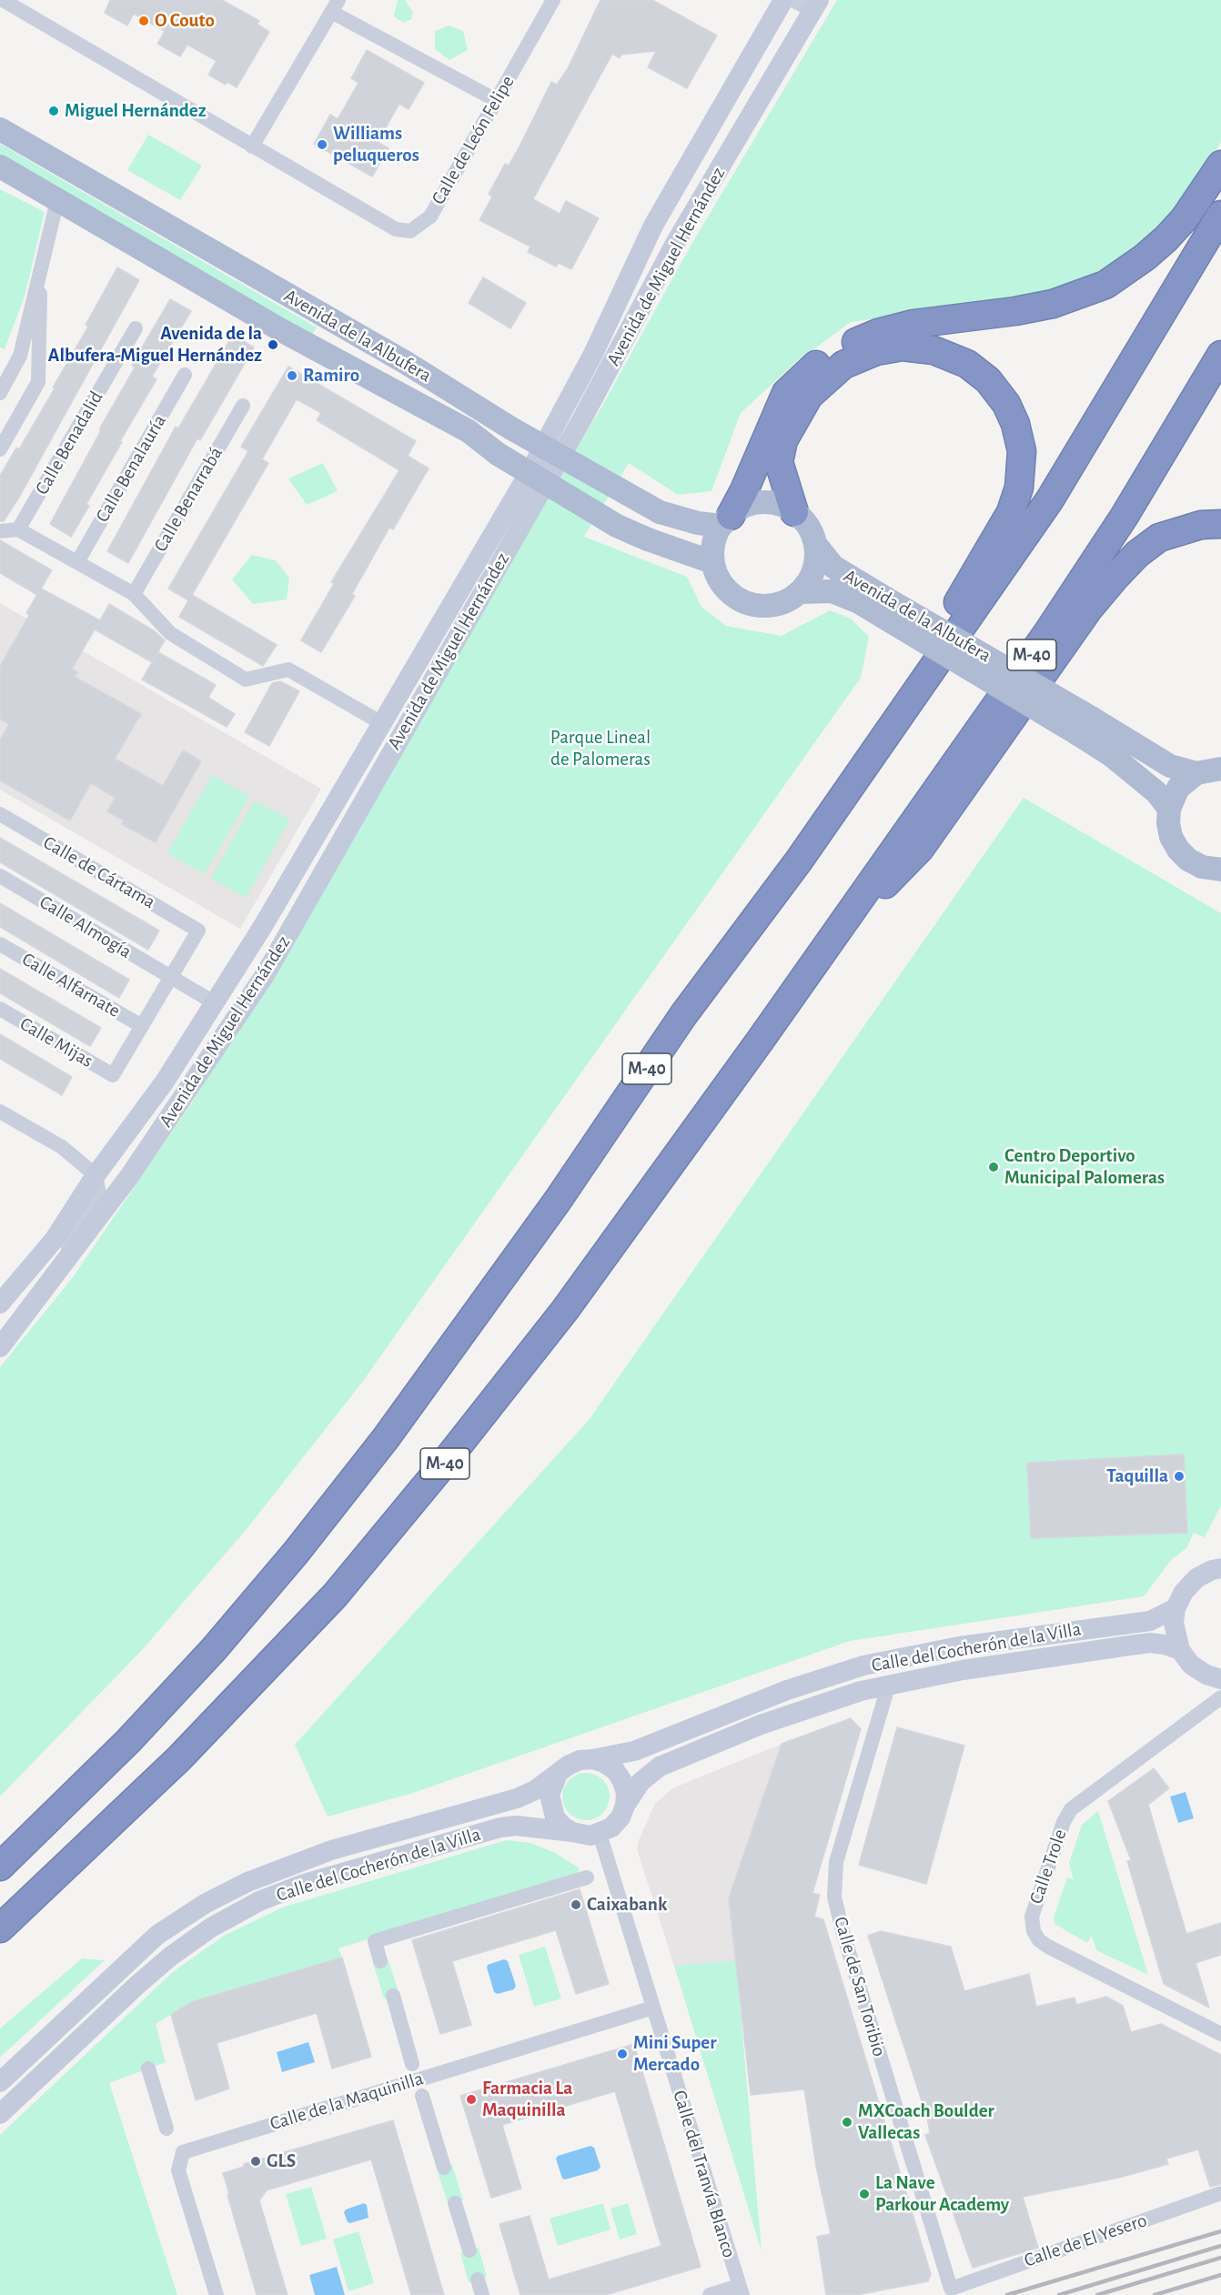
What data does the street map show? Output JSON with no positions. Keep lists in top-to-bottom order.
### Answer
{
  "streets": {
    "highway": ["M-40"],
    "main road": ["Avenida de la Albufera"],
    "street": [
      "Calle de León Felipe",
      "Avenida de Miguel Hernández",
      "Calle Benadalid",
      "Calle Benalauría",
      "Calle Benarrabá",
      "Calle de Cártama",
      "Calle Almogía",
      "Calle Alfarnate",
      "Calle Mijas",
      "Calle del Cocherón de la Villa",
      "Calle Trole",
      "Calle de San Toribio",
      "Calle de la Maquinilla",
      "Calle del Tranvía Blanco",
      "Calle de El Yesero"
    ]
  },
  "crossings": [
    ["Avenida de Miguel Hernández", "Calle Almogía"],
    ["Calle de Cártama", "Calle Almogía"],
    ["Calle Alfarnate", "Calle Mijas"],
    ["Calle del Cocherón de la Villa", "Calle de San Toribio"],
    ["Calle del Cocherón de la Villa", "Calle del Tranvía Blanco"],
    ["Calle de San Toribio", "Calle de El Yesero"],
    ["Calle de la Maquinilla", "Calle del Tranvía Blanco"]
  ],
  "parks": ["Parque Lineal de Palomeras"],
  "places": [
    "O Couto",
    "Miguel Hernández",
    "Williams peluqueros",
    "Avenida de la Albufera-Miguel Hernández",
    "Ramiro",
    "Centro Deportivo Municipal Palomeras",
    "Taquilla",
    "Caixabank",
    "Mini Super Mercado",
    "Farmacia La Maquinilla",
    "MXCoach Boulder Vallecas",
    "GLS",
    "La Nave Parkour Academy"
  ]
}
